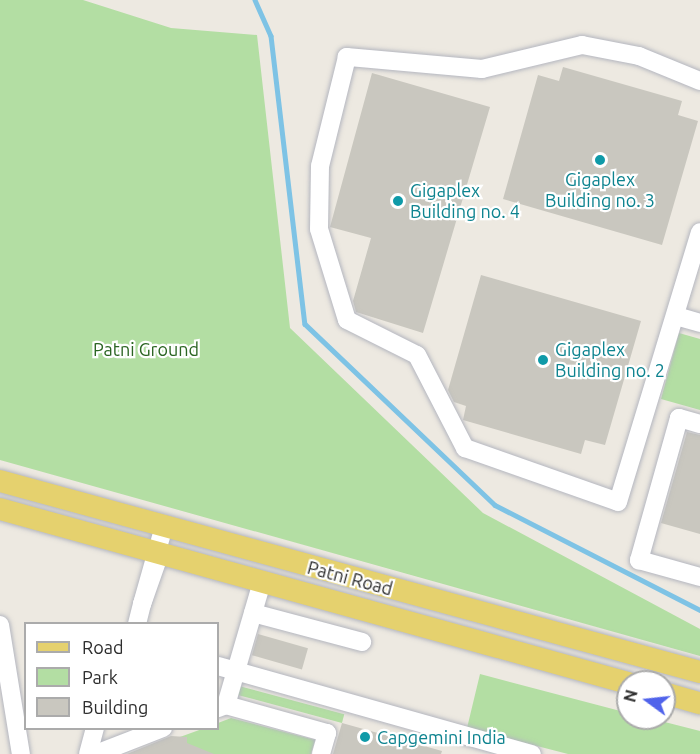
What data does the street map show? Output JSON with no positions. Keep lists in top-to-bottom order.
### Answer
{
  "streets": {
    "main road": ["Patni Road"]
  },
  "parks": ["Patni Ground"],
  "places": [
    "Gigaplex Building no. 3",
    "Gigaplex Building no. 4",
    "Gigaplex Building no. 2",
    "Capgemini India"
  ],
  "legend": ["Road", "Park", "Building"],
  "north": "left"
}
